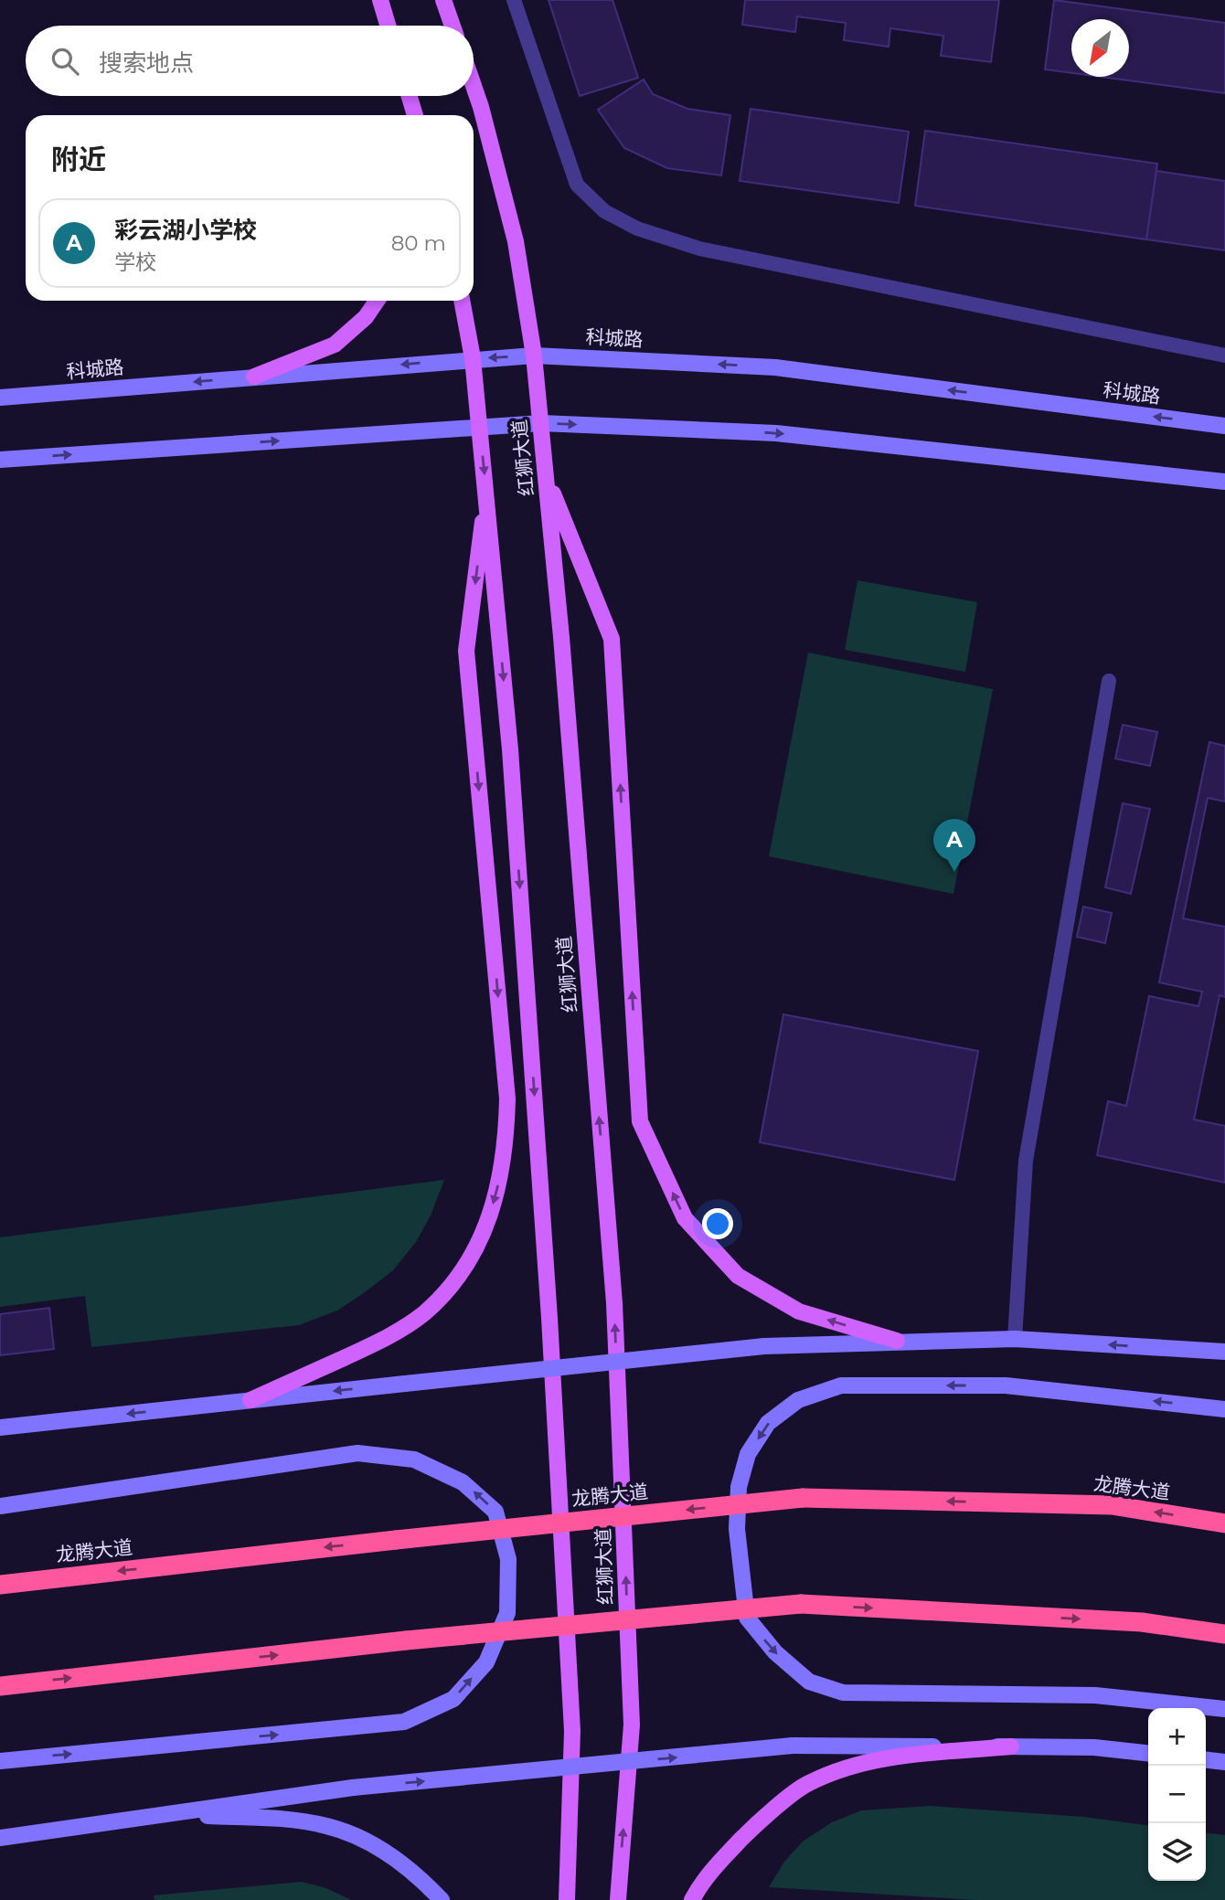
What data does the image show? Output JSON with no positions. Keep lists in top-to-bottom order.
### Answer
{
  "streets": {
    "highway": ["龙腾大道"],
    "main road": ["科城路", "红狮大道"]
  },
  "crossings": [
    ["科城路", "红狮大道"]
  ],
  "north": "bottom left",
  "page": {
    "search": "搜索地点",
    "heading": "附近",
    "list": [
      {
        "mark": "A",
        "name": "彩云湖小学校",
        "note": "学校",
        "value": "80 m"
      }
    ],
    "pins": "A",
    "map_buttons": ["+", "−"]
  }
}
